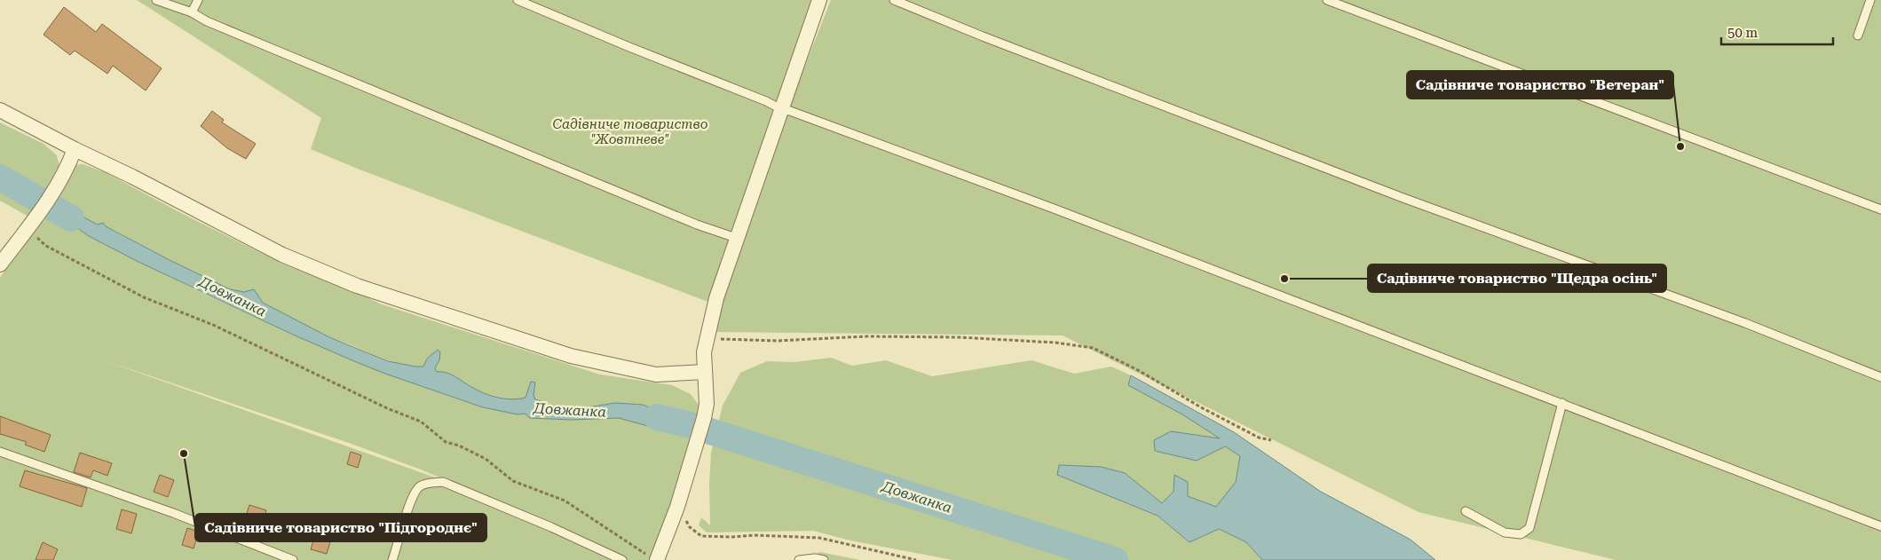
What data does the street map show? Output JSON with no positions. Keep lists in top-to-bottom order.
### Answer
{
  "water": ["Довжанка"],
  "parks": ["Садівниче товариство \"Жовтневе\""],
  "places": ["Садівниче товариство \"Ветеран\"", "Садівниче товариство \"Щедра осінь\"", "Садівниче товариство \"Підгороднє\""],
  "scale_bar": "50 m"
}
